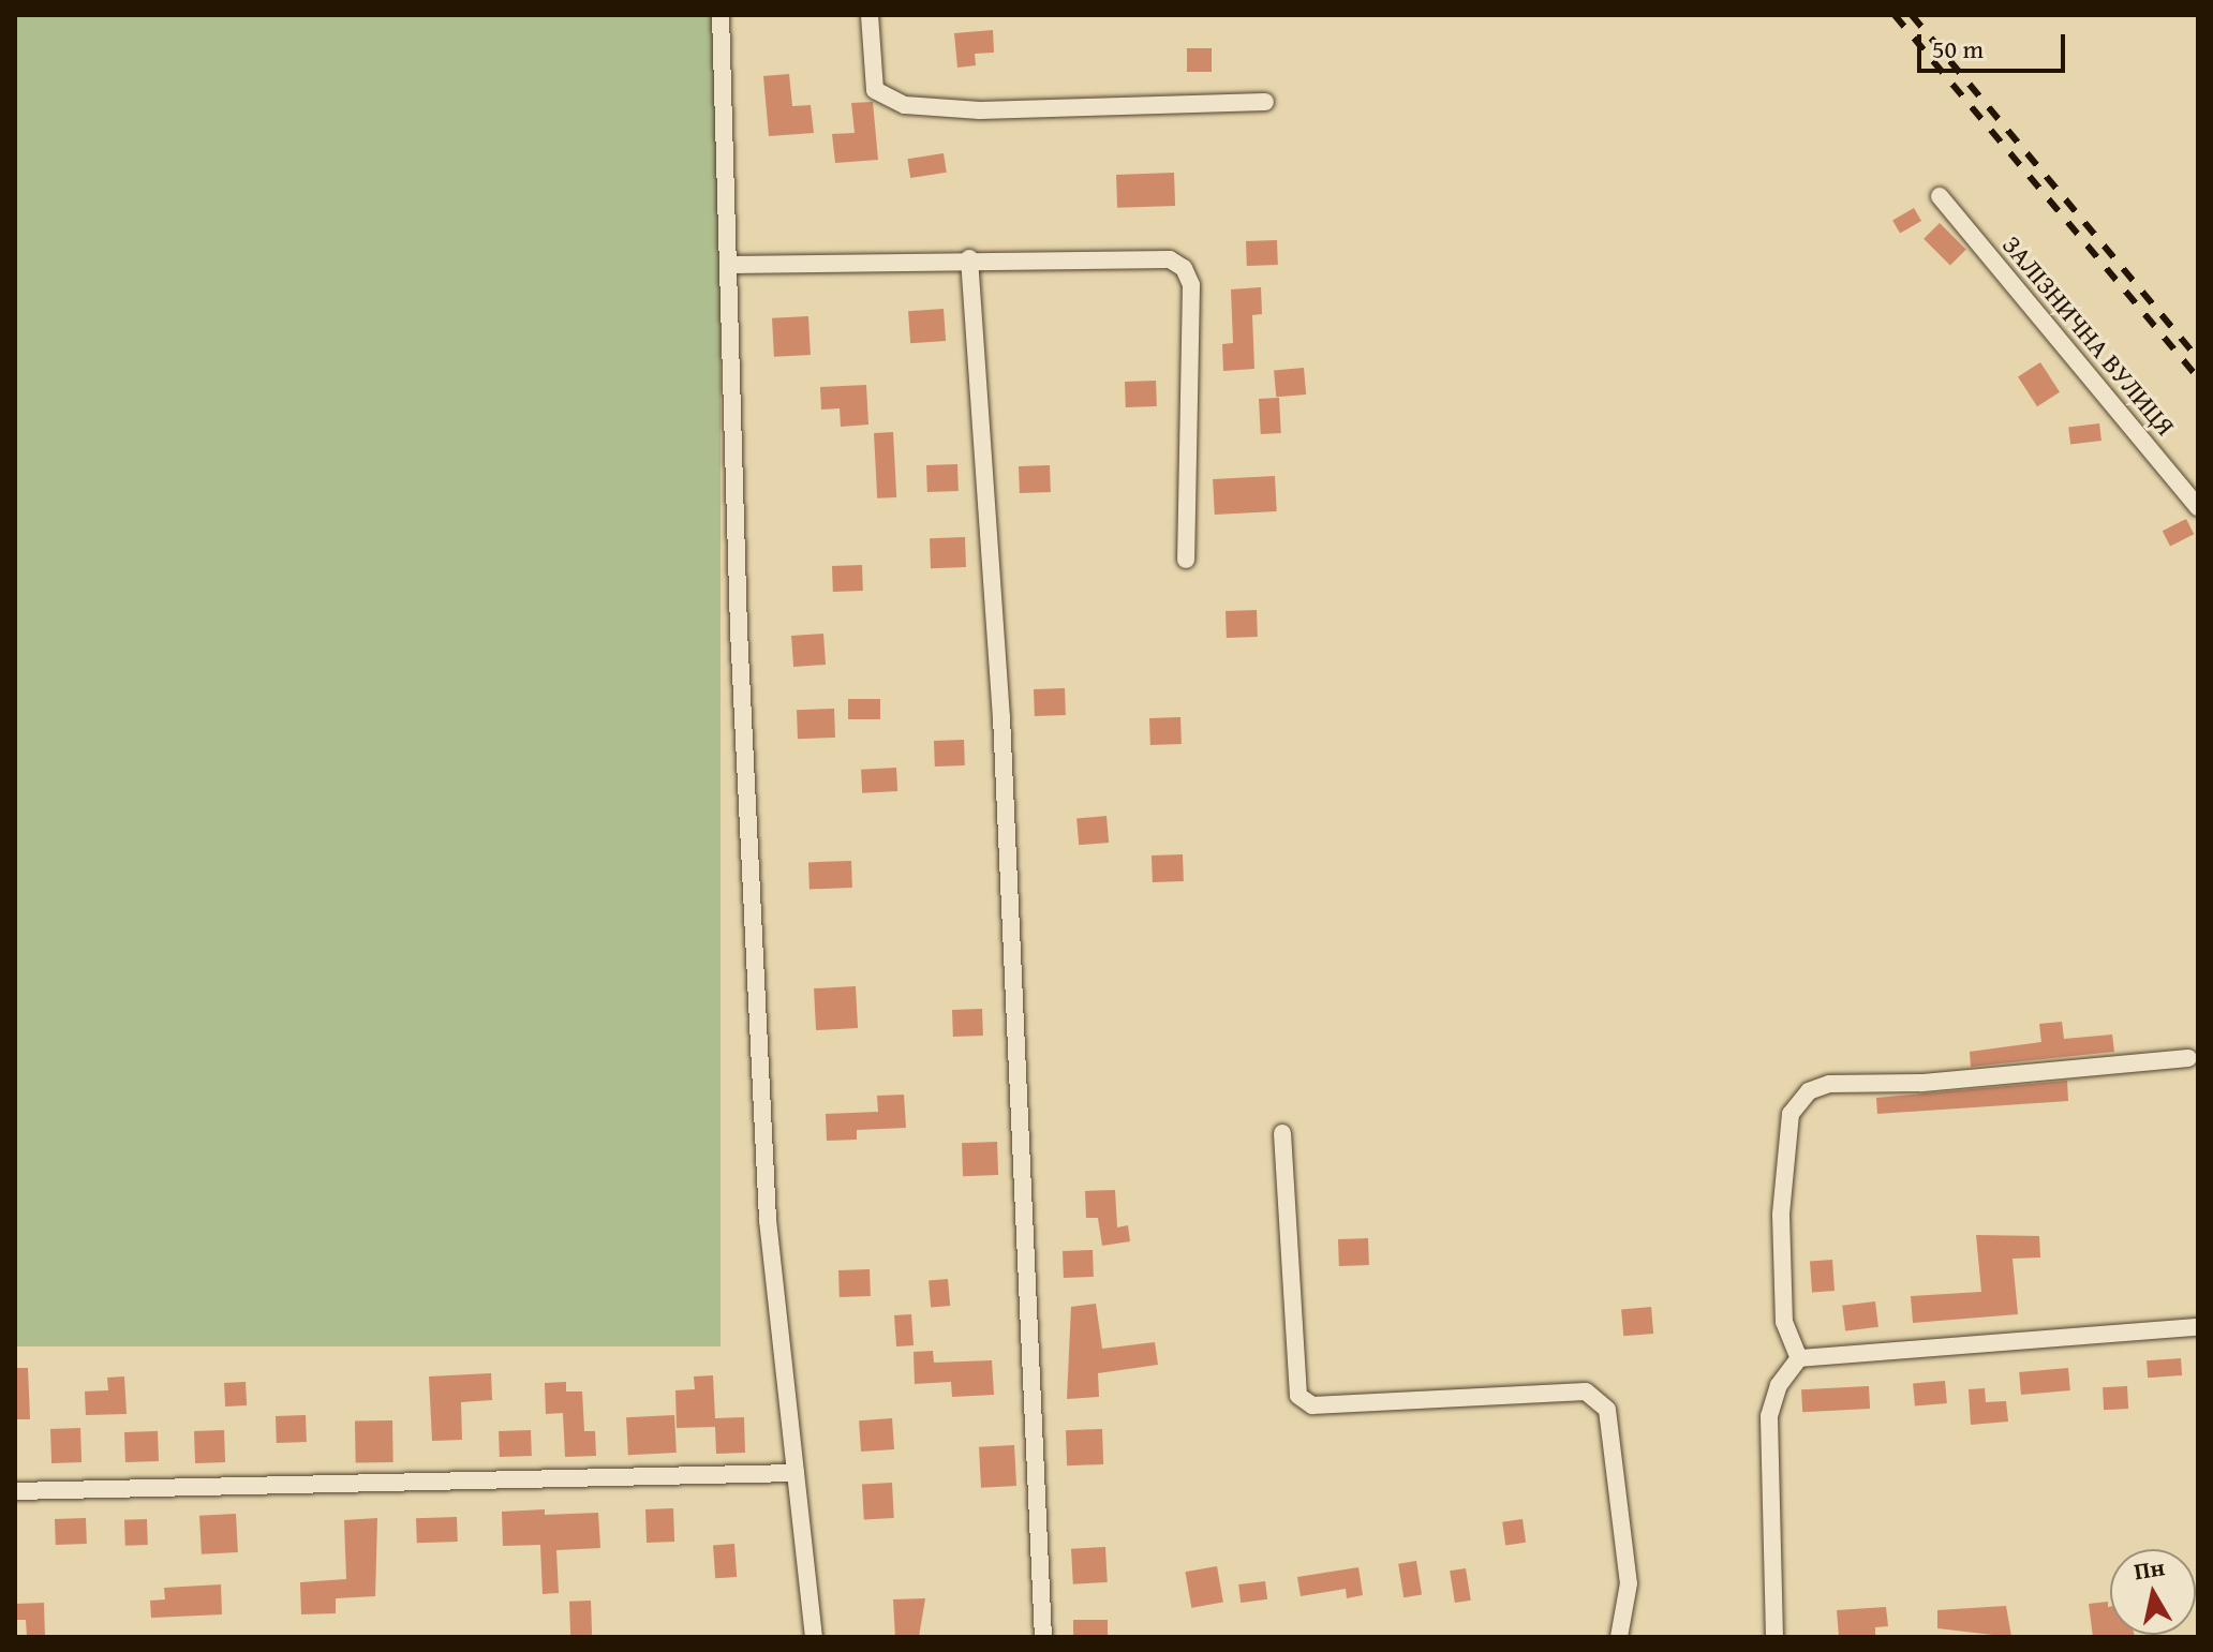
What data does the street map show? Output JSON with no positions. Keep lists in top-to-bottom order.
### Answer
{
  "streets": {
    "street": ["ЗАЛІЗНИЧНА ВУЛИЦЯ"]
  },
  "scale_bar": "50 m",
  "north": "top"
}
